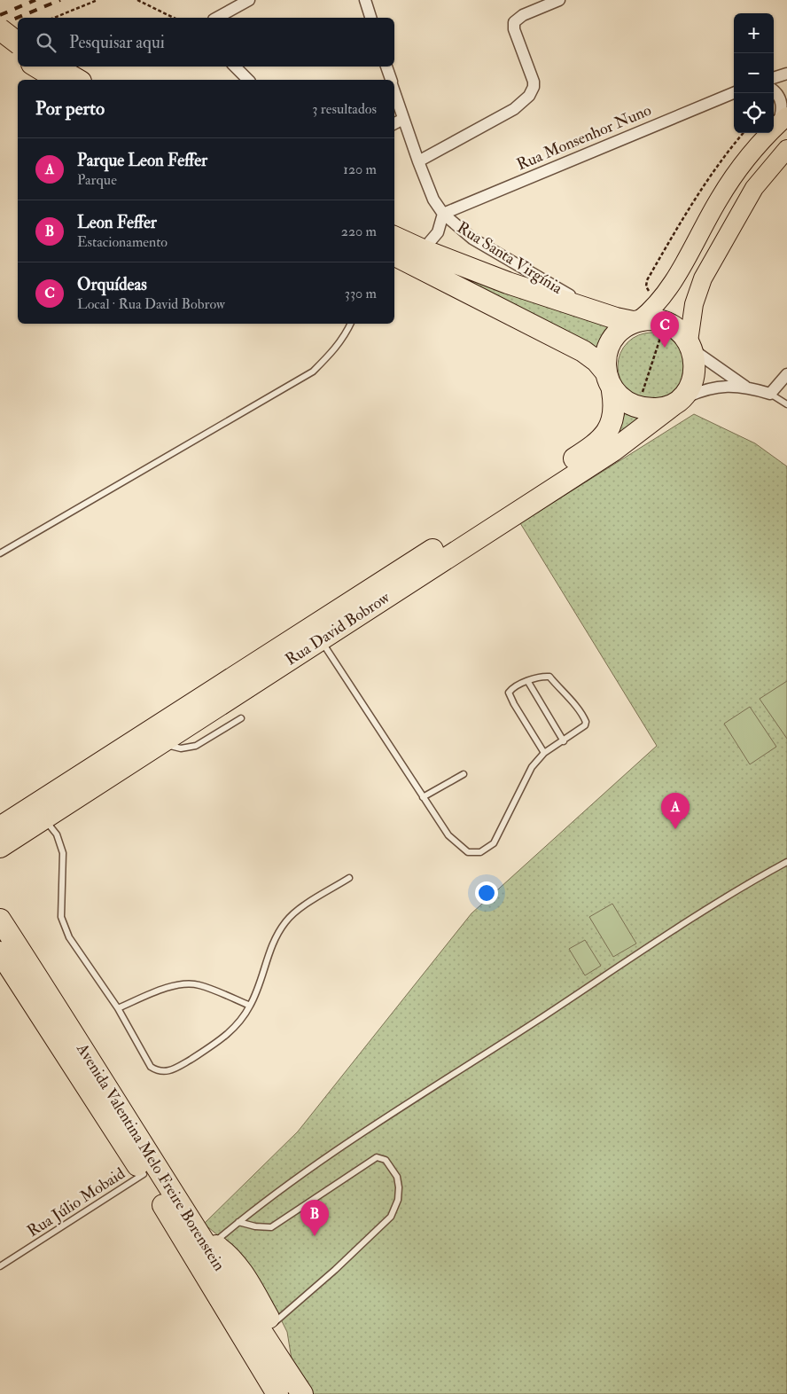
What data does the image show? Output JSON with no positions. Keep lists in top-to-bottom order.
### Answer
{
  "streets": {
    "highway": ["Rua Santa Virgínia", "Rua David Bobrow", "Avenida Valentina Melo Freire Borenstein"],
    "street": ["Rua Monsenhor Nuno"],
    "lane": ["Rua Júlio Mobaid"]
  },
  "crossings": [
    ["Rua Monsenhor Nuno", "Rua Santa Virgínia"],
    ["Rua Santa Virgínia", "Rua David Bobrow"],
    ["Avenida Valentina Melo Freire Borenstein", "Rua Júlio Mobaid"]
  ],
  "page": {
    "map_buttons": ["+", "−"],
    "search": "Pesquisar aqui",
    "heading": ["Por perto", "3 resultados"],
    "list": [
      {
        "mark": "A",
        "name": "Parque Leon Feffer",
        "note": "Parque",
        "value": "120 m"
      },
      {
        "mark": "B",
        "name": "Leon Feffer",
        "note": "Estacionamento",
        "value": "220 m"
      },
      {
        "mark": "C",
        "name": "Orquídeas",
        "note": "Local · Rua David Bobrow",
        "value": "330 m"
      }
    ],
    "pins": ["C", "A", "B"]
  }
}
